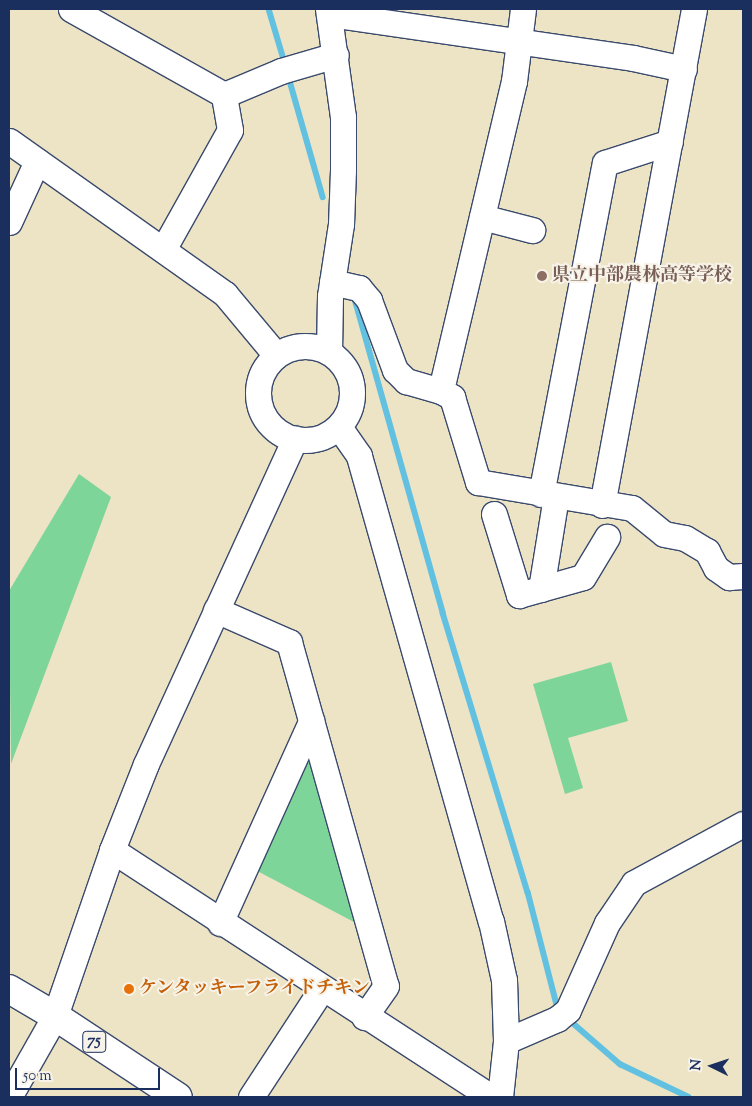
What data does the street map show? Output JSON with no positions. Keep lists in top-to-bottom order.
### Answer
{
  "streets": {
    "main road": ["75"]
  },
  "places": ["県立中部農林高等学校", "ケンタッキーフライドチキン"],
  "scale_bar": "50 m",
  "north": "left"
}
